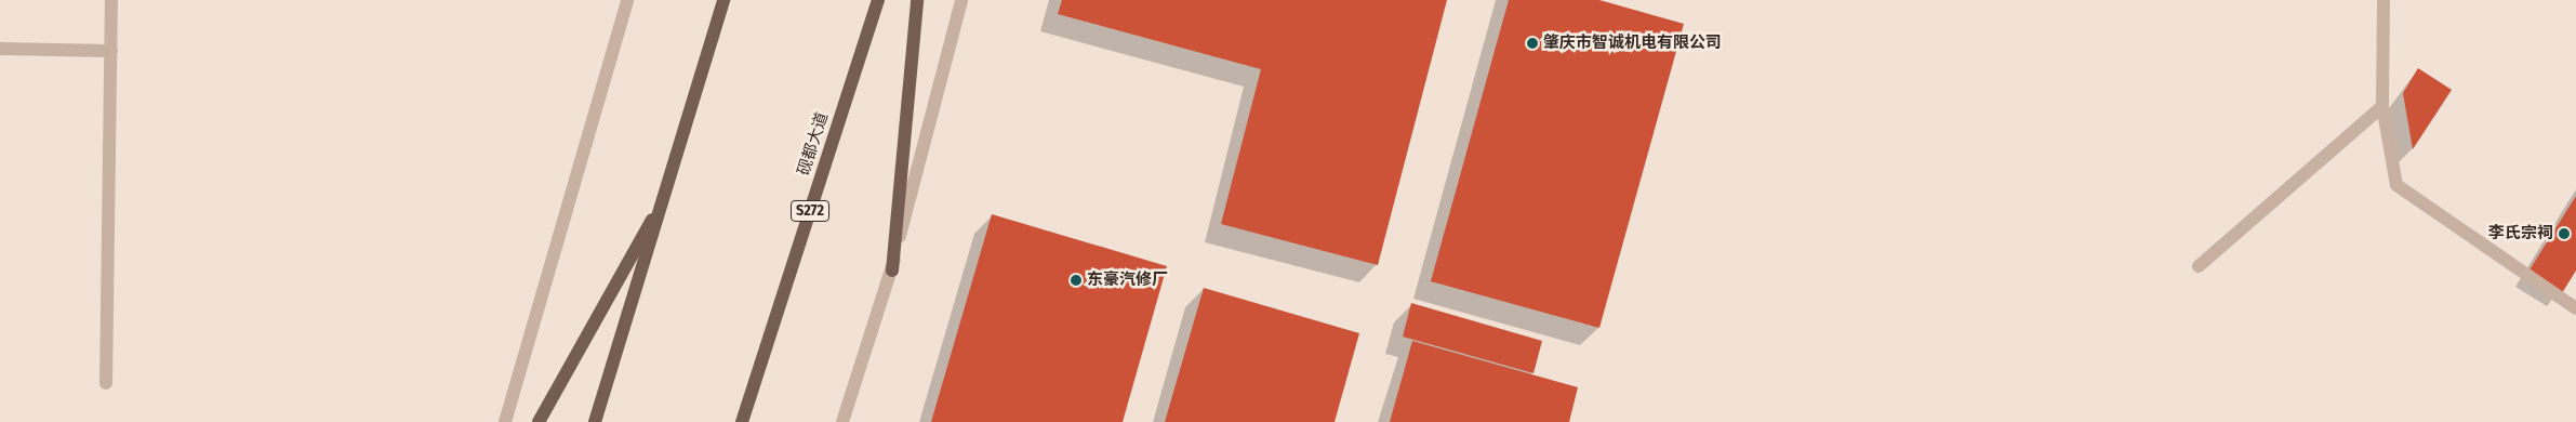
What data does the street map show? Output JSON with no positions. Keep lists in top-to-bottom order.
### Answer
{
  "streets": {
    "main road": ["砚都大道", "S272"]
  },
  "places": ["肇庆市智诚机电有限公司", "李氏宗祠", "东豪汽修厂"]
}
